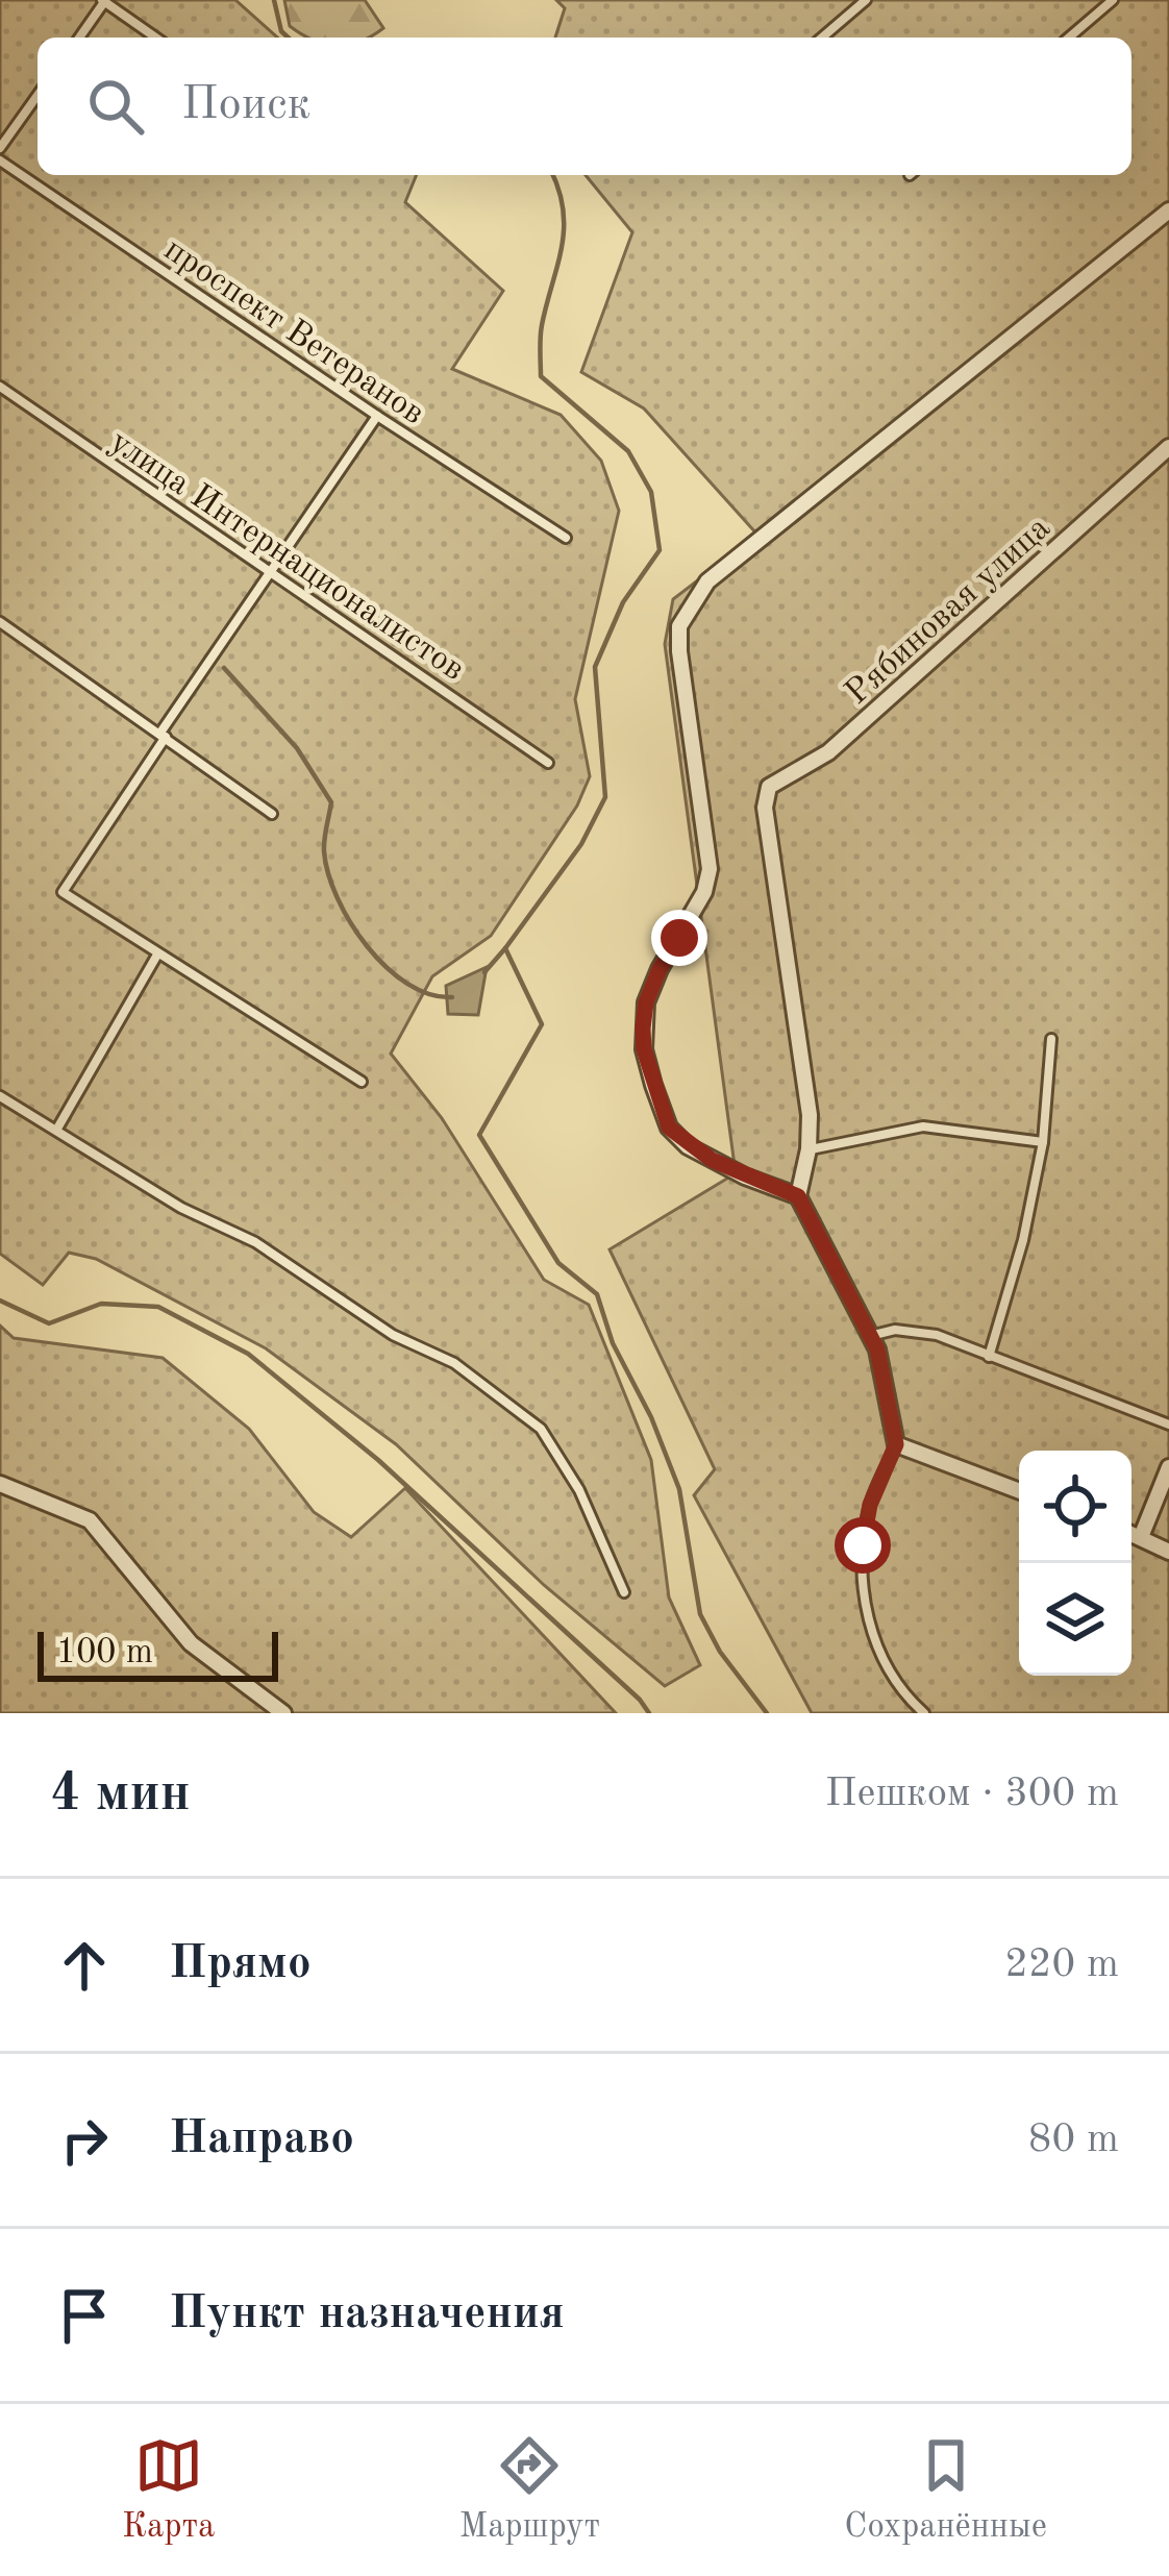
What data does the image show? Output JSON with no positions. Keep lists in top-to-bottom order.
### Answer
{
  "streets": {
    "street": ["Рябиновая улица"],
    "lane": ["проспект Ветеранов", "улица Интернационалистов"]
  },
  "scale_bar": "100 m",
  "page": {
    "search": "Поиск",
    "scale": "100 m",
    "heading": ["4 мин", "Пешком · 300 m"],
    "list": [
      ["Прямо", "220 m"],
      ["Направо", "80 m"],
      "Пункт назначения"
    ],
    "nav": ["Карта", "Маршрут", "Сохранённые"]
  }
}
